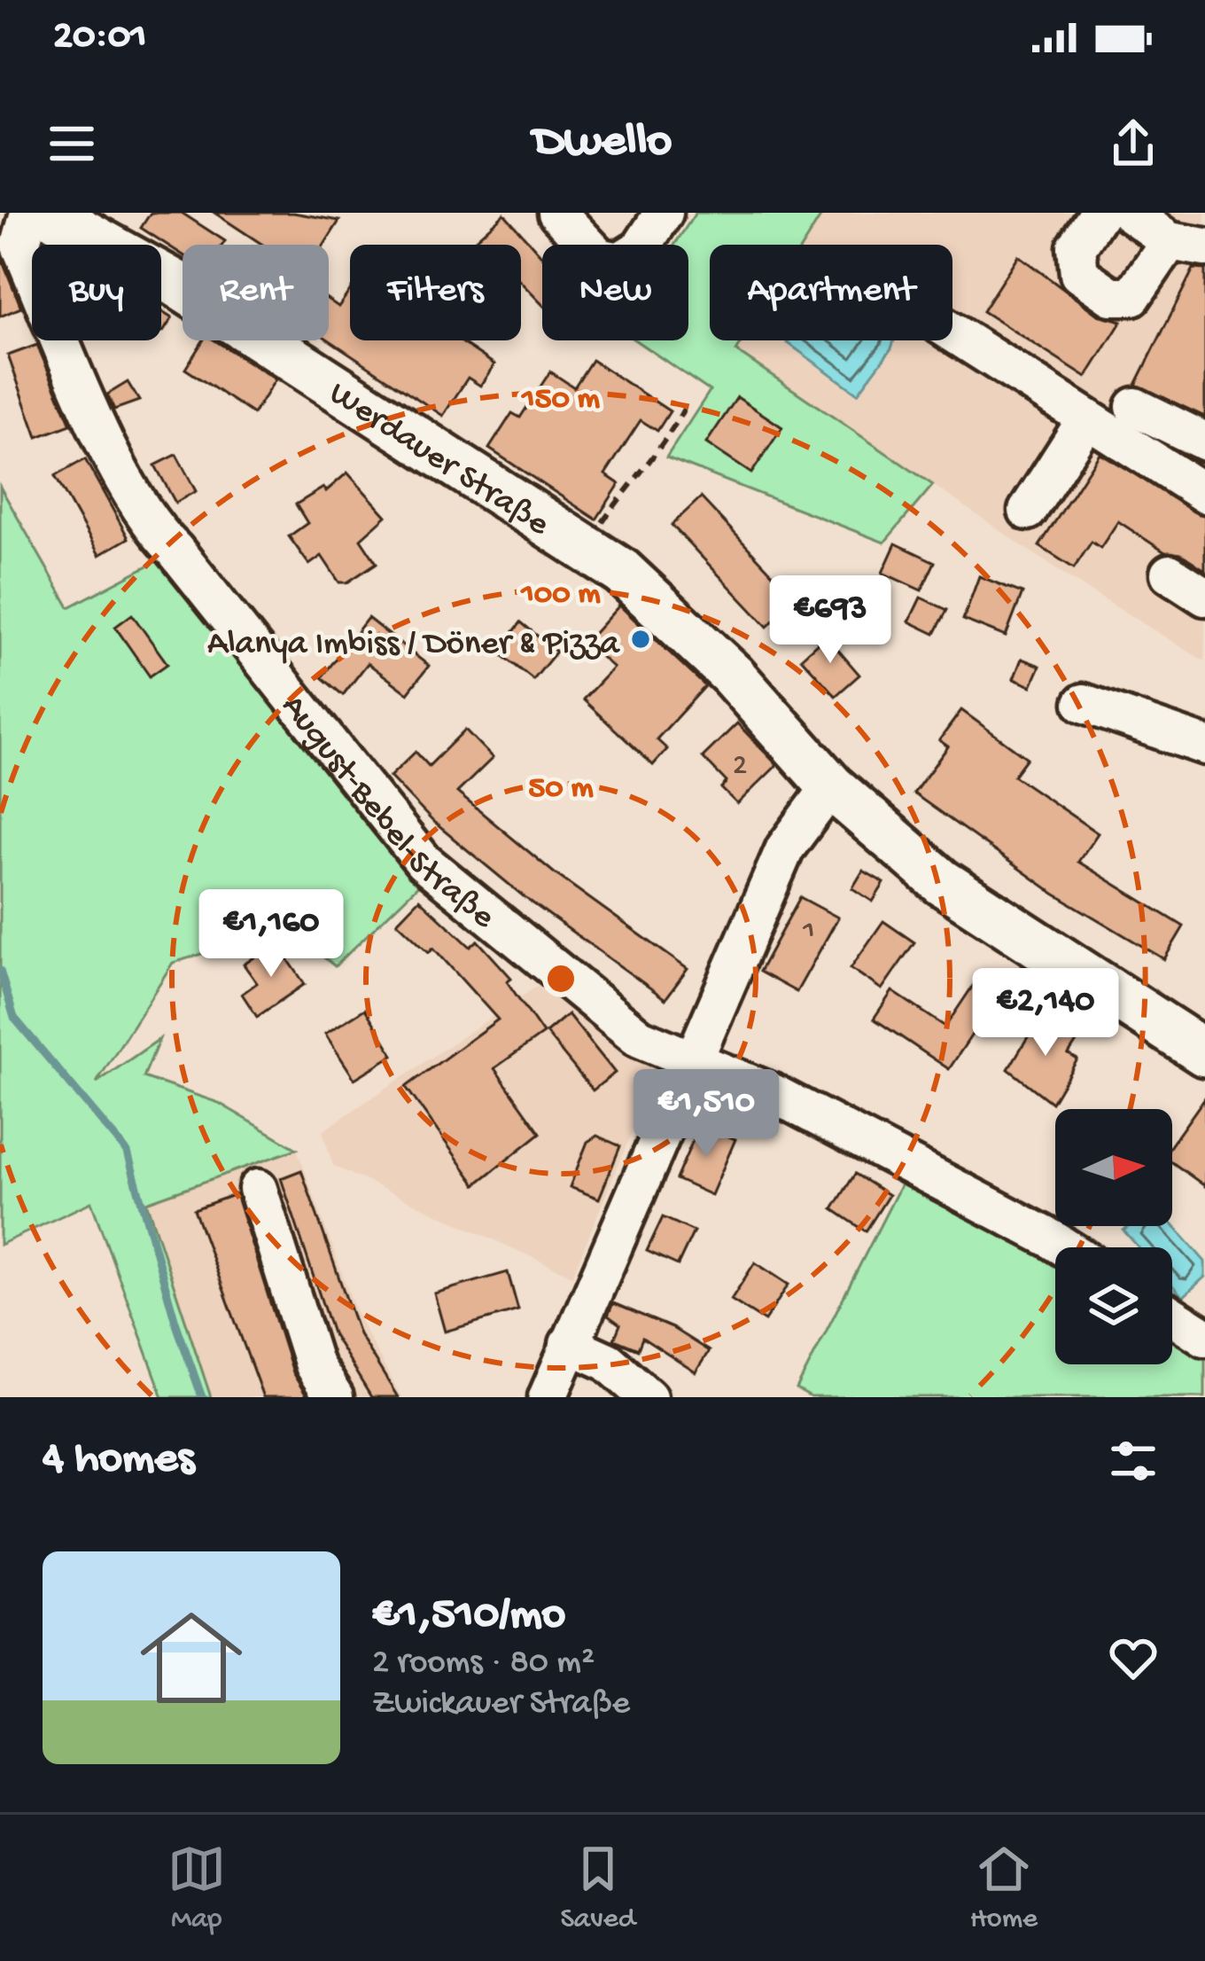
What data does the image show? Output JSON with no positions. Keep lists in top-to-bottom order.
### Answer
{
  "streets": {
    "main road": ["Werdauer Straße"],
    "street": ["August-Bebel-Straße"]
  },
  "places": ["Alanya Imbiss / Döner & Pizza"],
  "house_numbers": ["2", "1"],
  "north": "right",
  "page": {
    "status": "20:01",
    "header": "Dwello",
    "chip": [
      "Buy",
      "Rent",
      "Filters",
      "New",
      "Apartment"
    ],
    "price": [
      "€693",
      "€1,160",
      "€2,140",
      "€1,510"
    ],
    "heading": "4 homes",
    "list": [
      {
        "name": "€1,510/mo",
        "note": "2 rooms · 80 m² · Zwickauer Straße"
      }
    ],
    "tabs": ["Map", "Saved", "Home"]
  },
  "rings": ["150 m", "100 m", "50 m"]
}
